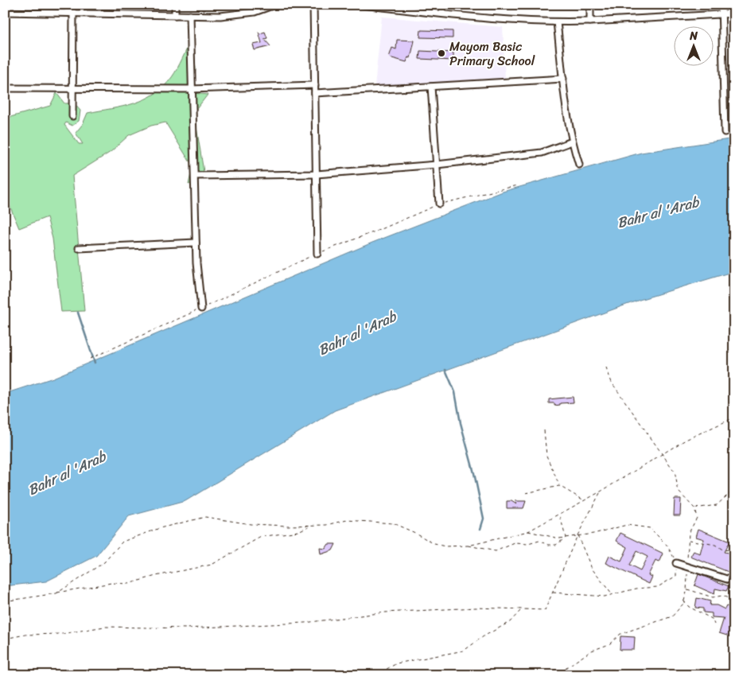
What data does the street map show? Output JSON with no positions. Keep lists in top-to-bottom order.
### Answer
{
  "water": ["Bahr al 'Arab"],
  "places": ["Mayom Basic Primary School"],
  "north": "top"
}
